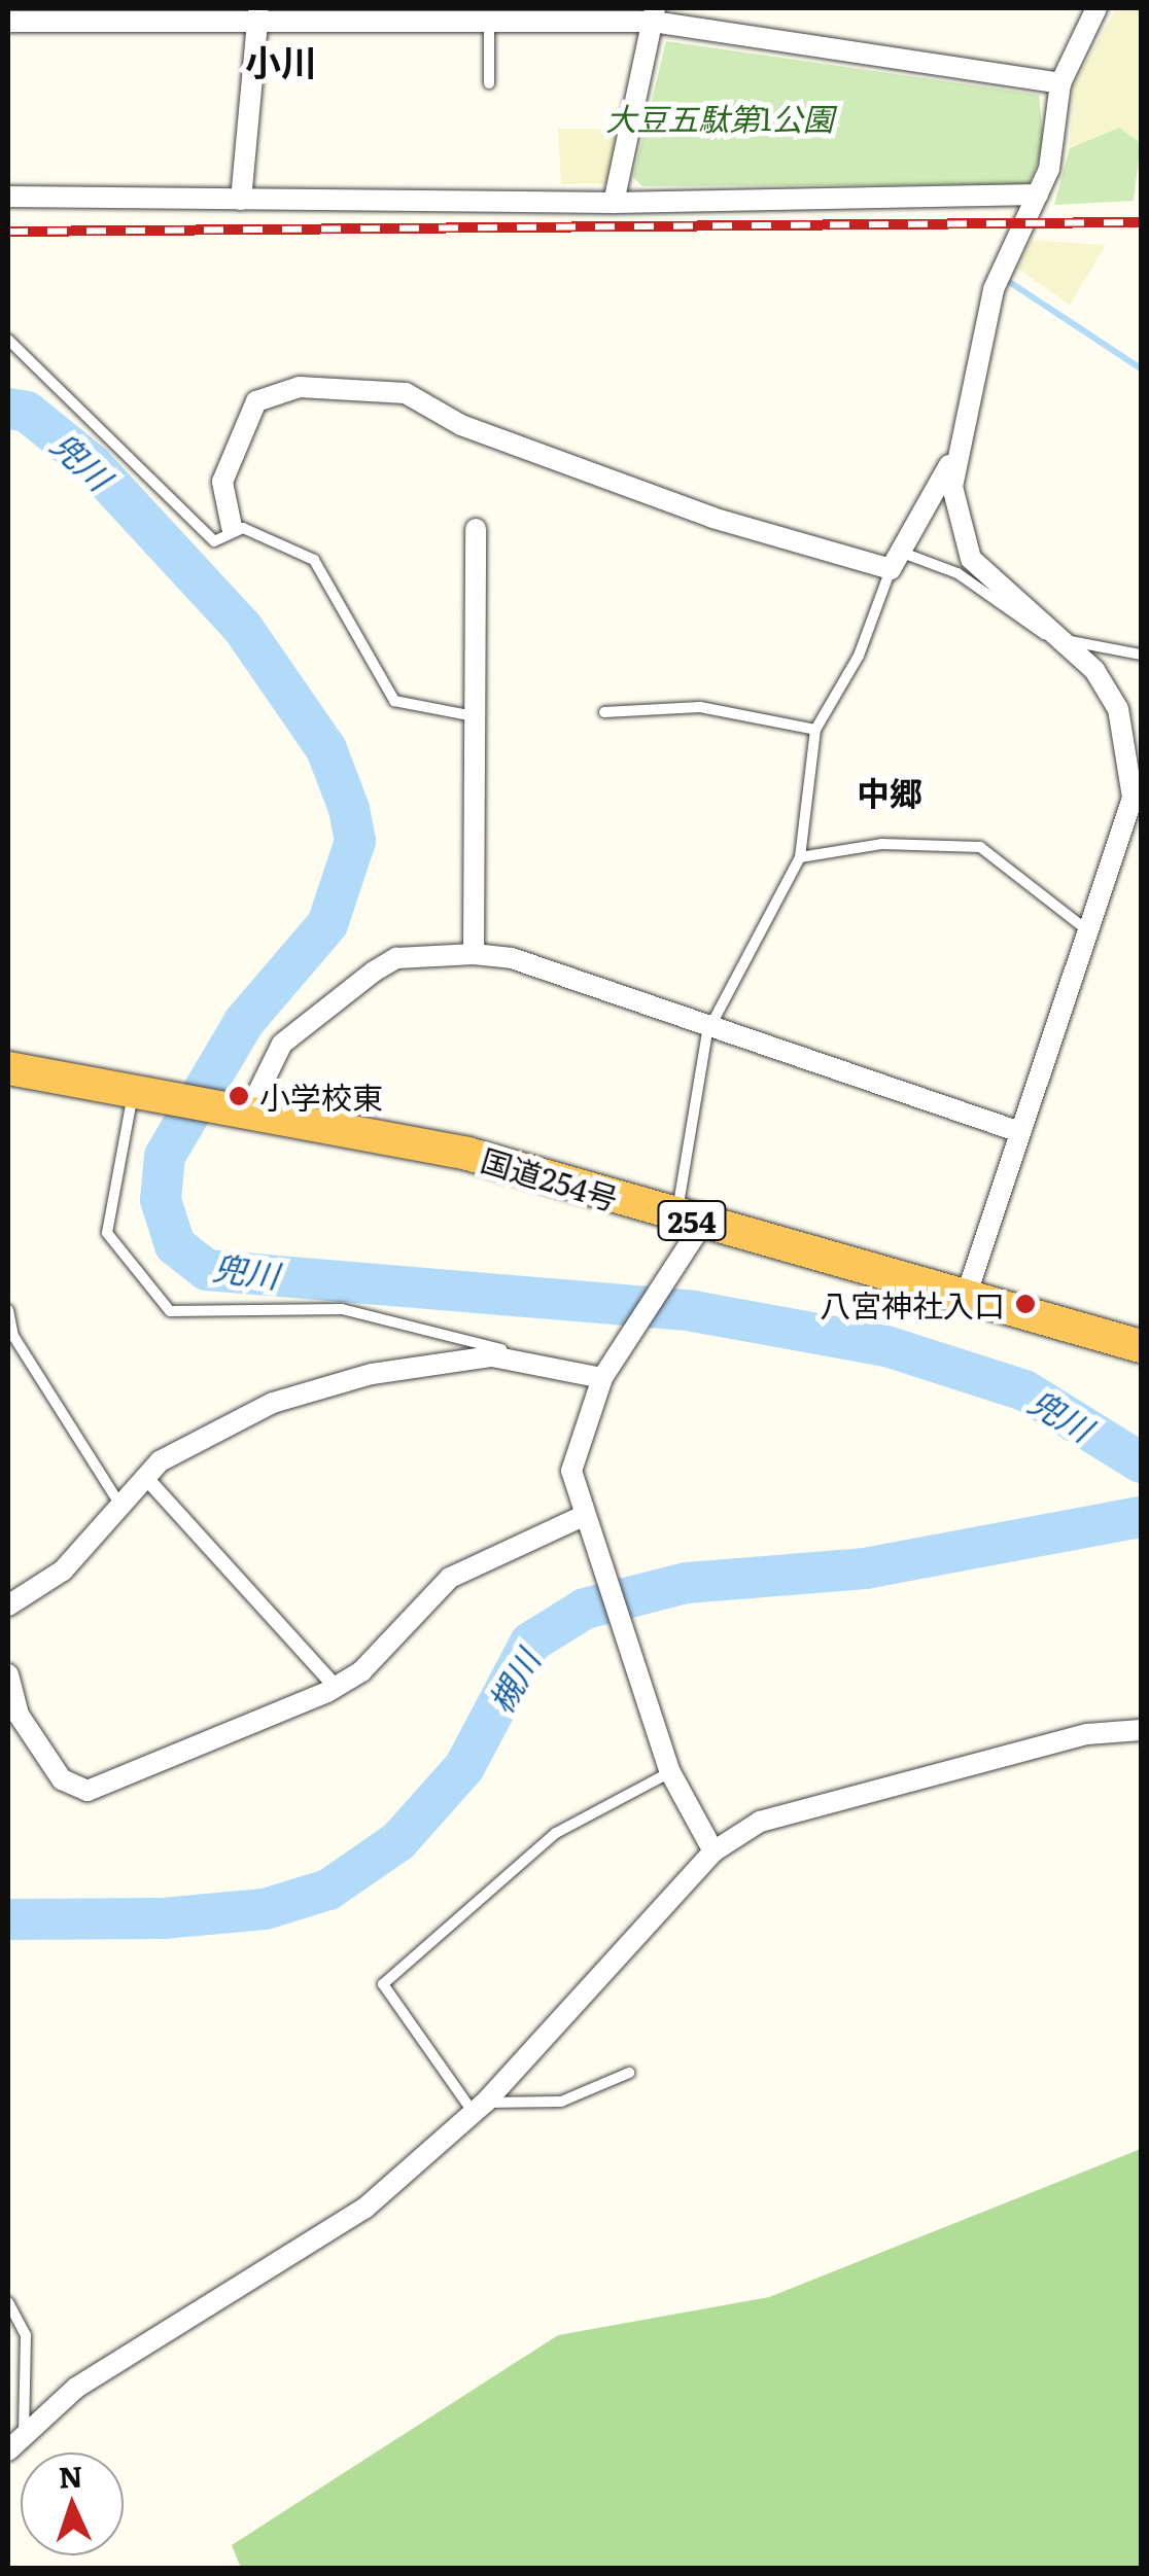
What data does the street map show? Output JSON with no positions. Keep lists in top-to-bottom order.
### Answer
{
  "streets": {
    "highway": ["国道254号", "254"]
  },
  "districts": ["小川", "中郷"],
  "water": ["兜川", "槻川"],
  "parks": ["大豆五駄第1公園"],
  "places": ["小学校東", "八宮神社入口"],
  "north": "top"
}
